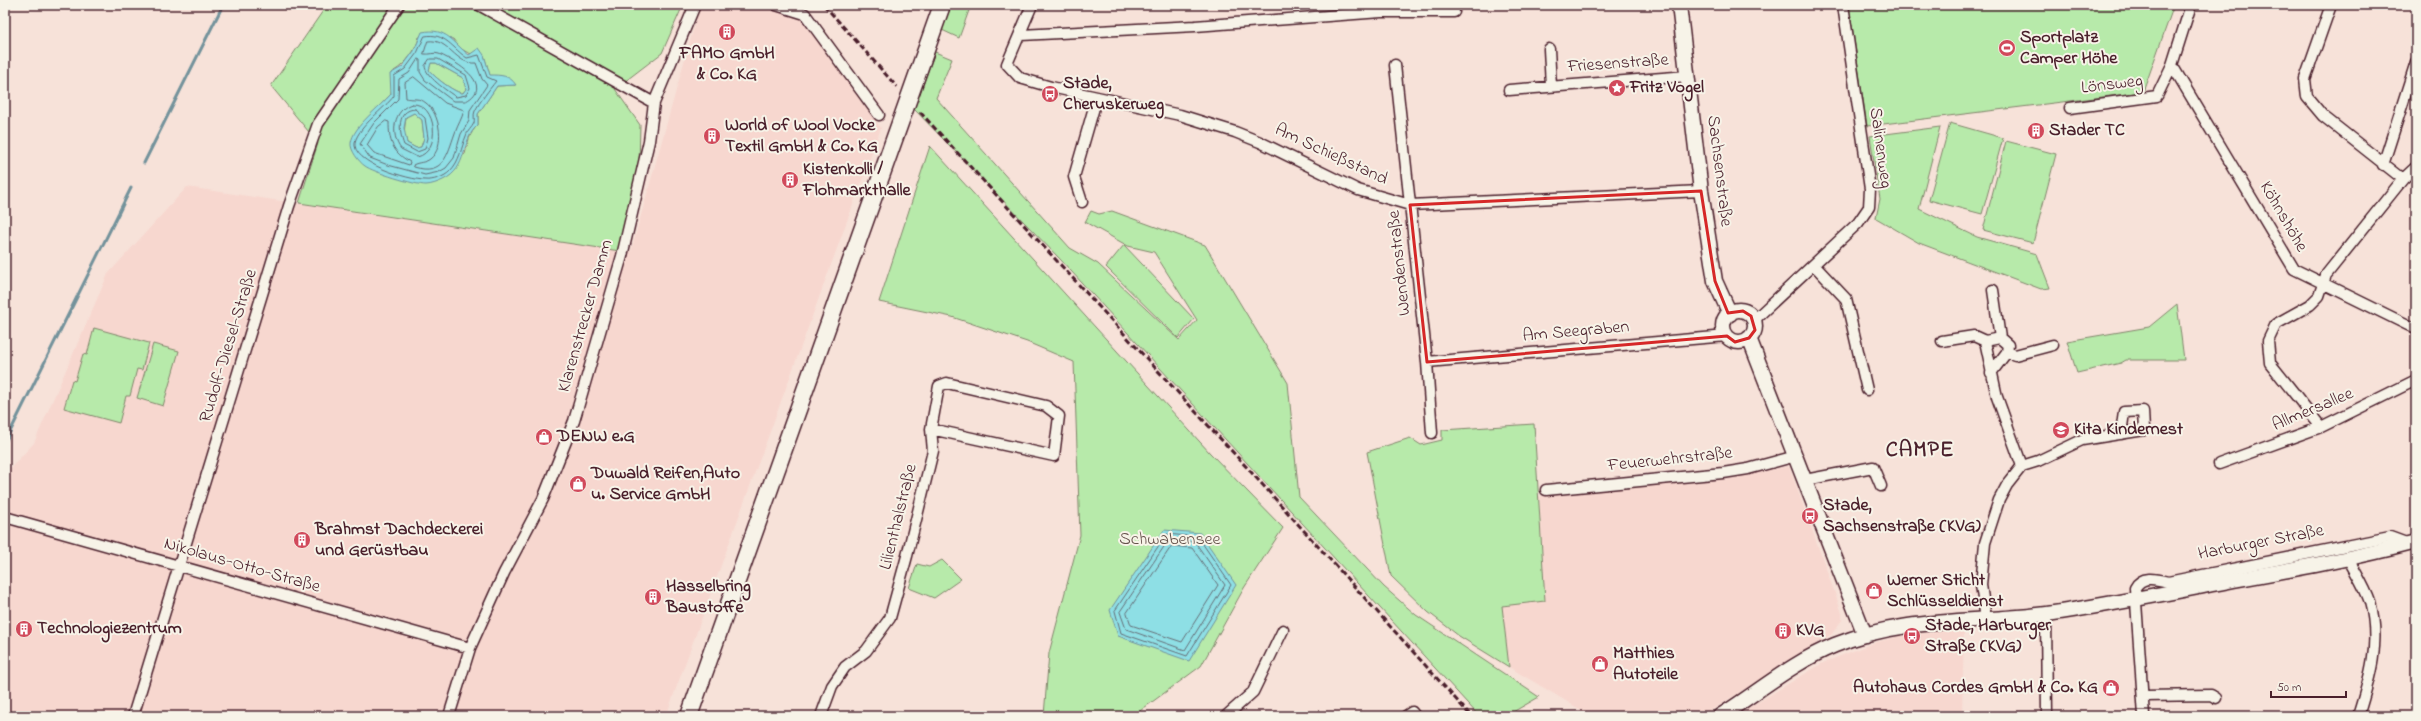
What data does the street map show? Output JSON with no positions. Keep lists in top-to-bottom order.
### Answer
{
  "streets": {
    "street": [
      "Friesenstraße",
      "Lönsweg",
      "Salinenweg",
      "Am Schießstand",
      "Sachsenstraße",
      "Köhnshöhe",
      "Wendenstraße",
      "Klarenstrecker Damm",
      "Am Seegraben",
      "Rudolf-Diesel-Straße",
      "Allmersallee",
      "Feuerwehrstraße",
      "Lilienthalstraße",
      "Harburger Straße",
      "Nikolaus-Otto-Straße"
    ]
  },
  "crossings": [
    ["Friesenstraße", "Sachsenstraße"],
    ["Lönsweg", "Köhnshöhe"],
    ["Salinenweg", "Sachsenstraße"],
    ["Salinenweg", "Am Seegraben"],
    ["Am Schießstand", "Sachsenstraße"],
    ["Am Schießstand", "Wendenstraße"],
    ["Sachsenstraße", "Am Seegraben"],
    ["Wendenstraße", "Am Seegraben"],
    ["Klarenstrecker Damm", "Nikolaus-Otto-Straße"],
    ["Rudolf-Diesel-Straße", "Nikolaus-Otto-Straße"]
  ],
  "districts": ["CAMPE"],
  "parks": ["Schwabensee"],
  "places": {
    "building": [
      "FAMO GmbH & Co. KG",
      "Stader TC",
      "World of Wool Vocke Textil GmbH & Co. KG",
      "Kistenkolli / Flohmarkthalle",
      "Brahmst Dachdeckerei und Gerüstbau",
      "Hasselbring Baustoffe",
      "Technologiezentrum",
      "KVG"
    ],
    "sports": ["Sportplatz Camper Höhe"],
    "place": ["Fritz Vogel"],
    "bus stop": ["Stade, Cheruskerweg", "Stade, Sachsenstraße (KVG)", "Stade, Harburger Straße (KVG)"],
    "school or university": ["Kita Kindernest"],
    "shop": [
      "DENW e.G",
      "Duwald Reifen,Auto u. Service GmbH",
      "Werner Sticht Schlüsseldienst",
      "Matthies Autoteile",
      "Autohaus Cordes GmbH & Co. KG"
    ]
  },
  "scale_bar": "50 m"
}
